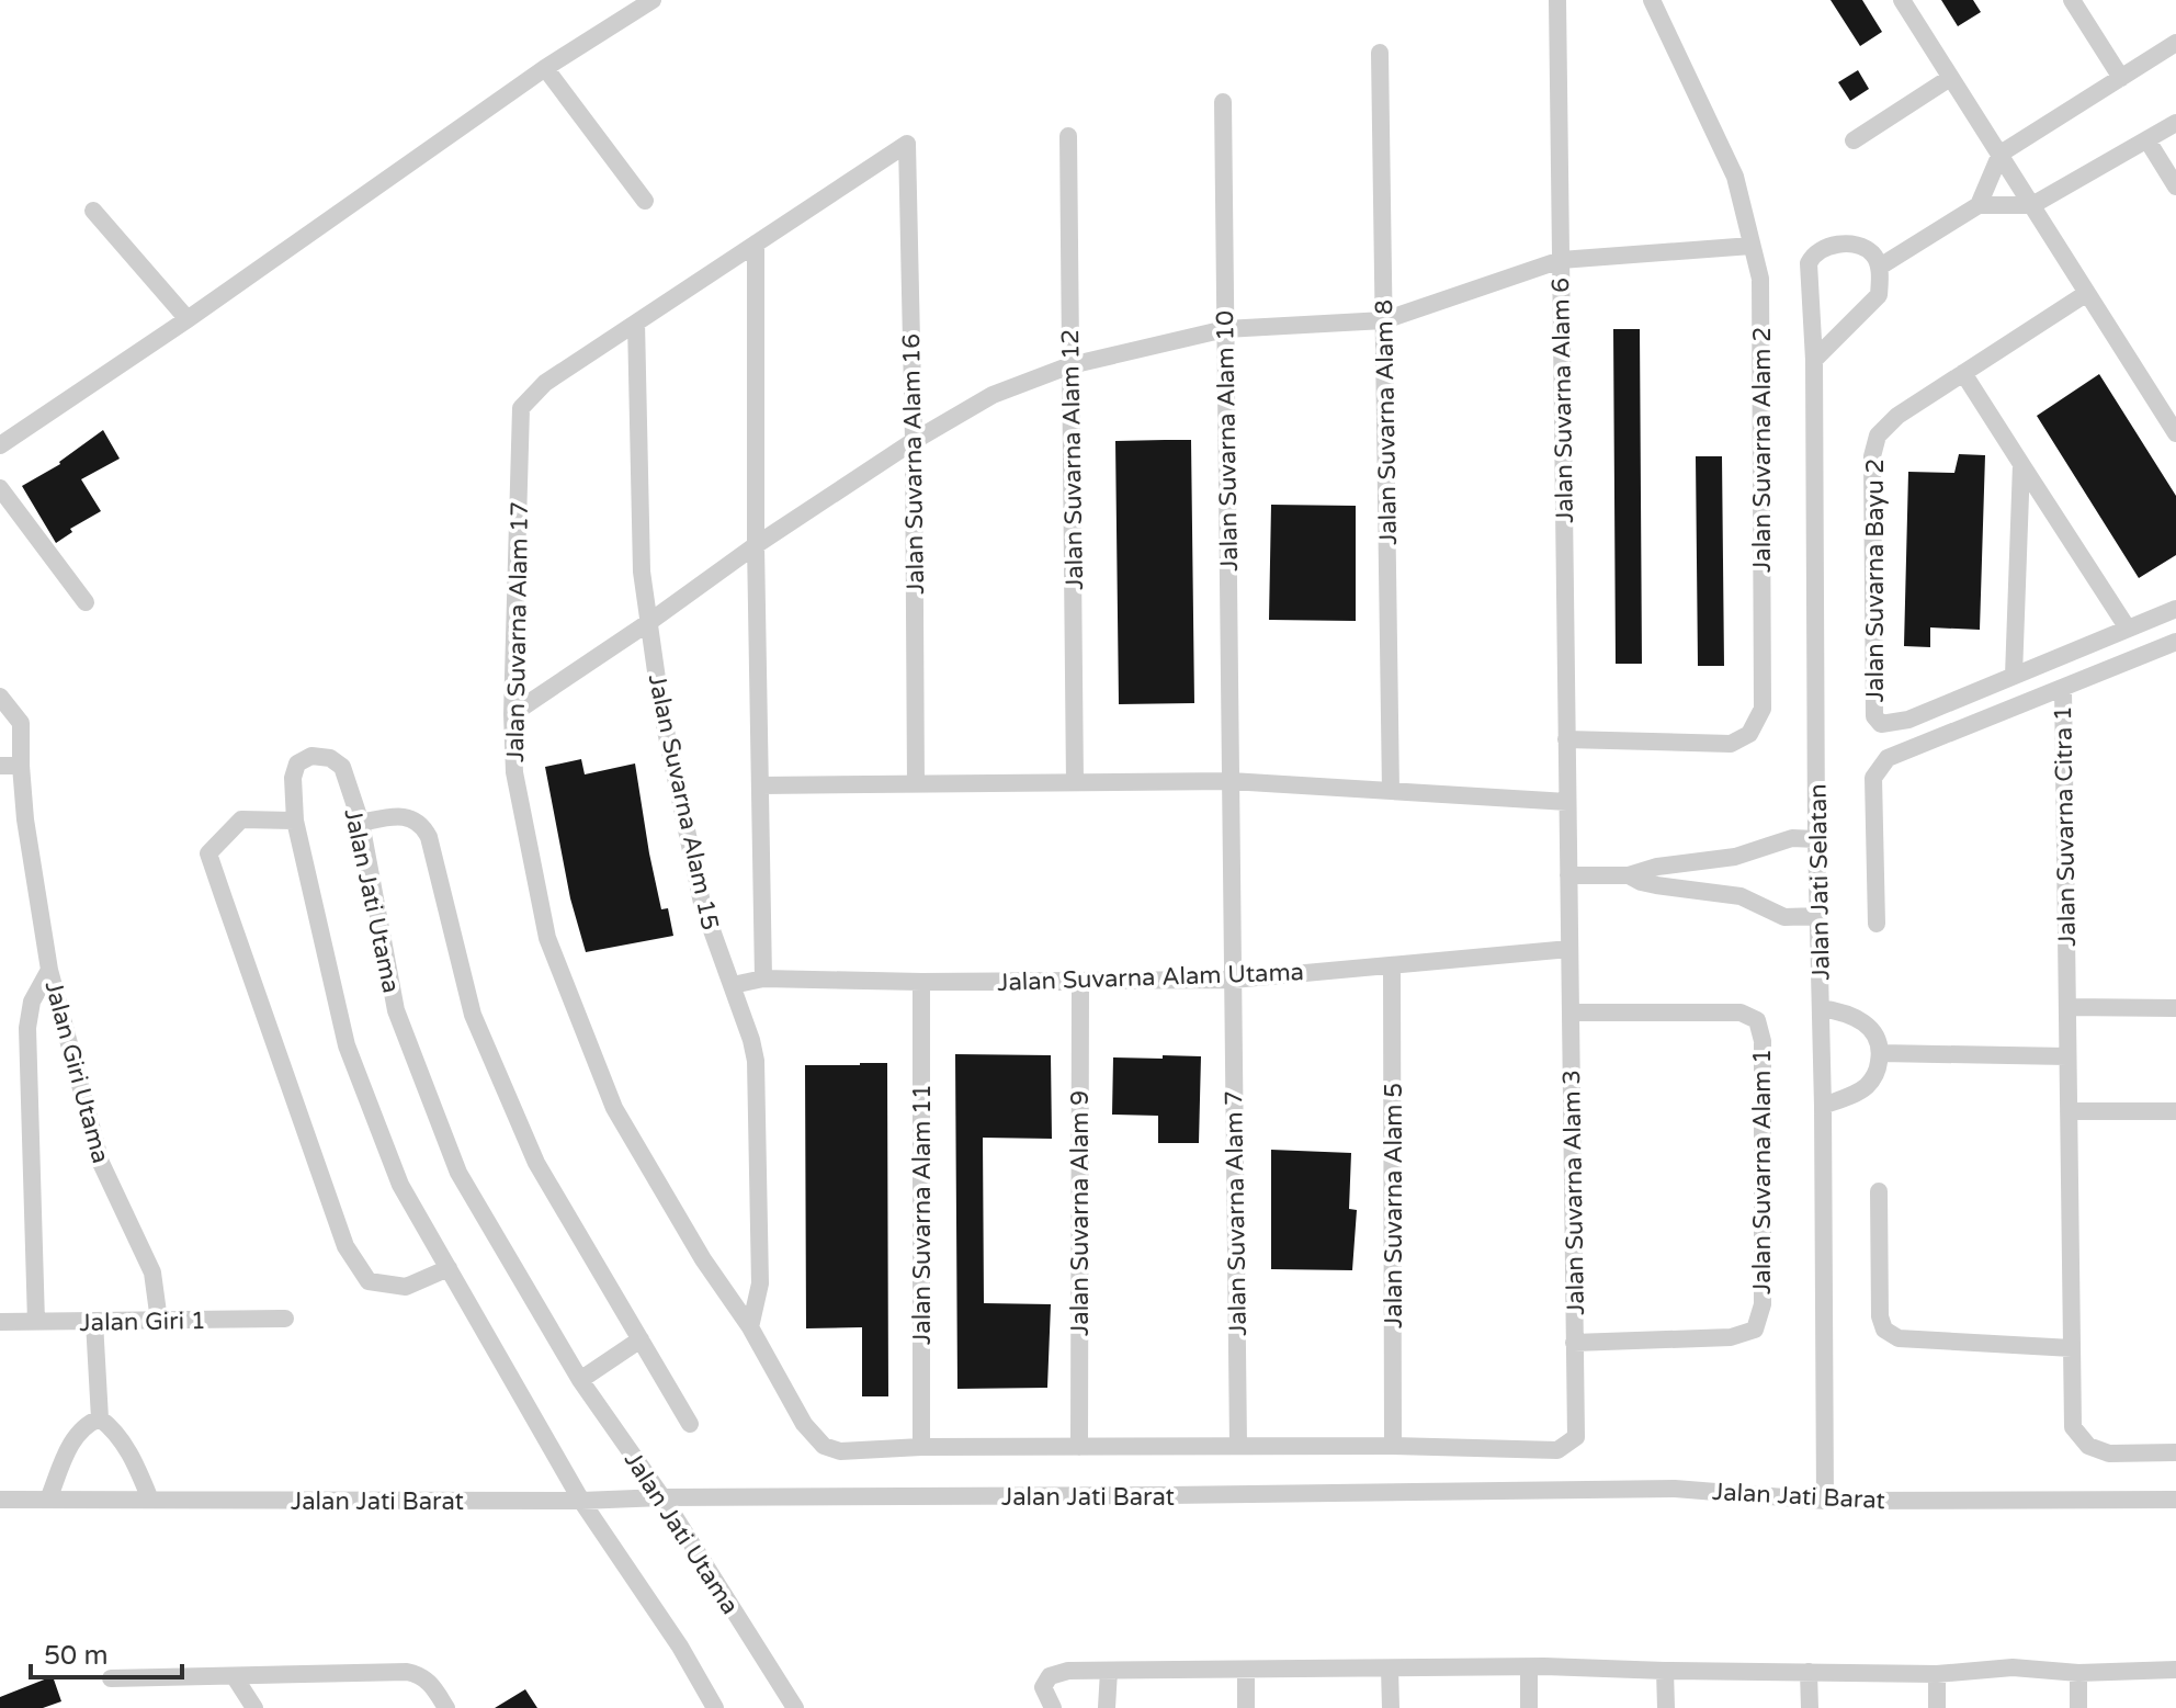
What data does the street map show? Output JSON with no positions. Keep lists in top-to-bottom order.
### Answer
{
  "streets": {
    "street": [
      "Jalan Suvarna Alam 6",
      "Jalan Suvarna Alam 8",
      "Jalan Suvarna Alam 10",
      "Jalan Suvarna Alam 2",
      "Jalan Suvarna Alam 12",
      "Jalan Suvarna Alam 16",
      "Jalan Suvarna Bayu 2",
      "Jalan Suvarna Alam 17",
      "Jalan Suvarna Alam 15",
      "Jalan Suvarna Citra 1",
      "Jalan Jati Selatan",
      "Jalan Jati Utama",
      "Jalan Suvarna Alam Utama",
      "Jalan Giri Utama",
      "Jalan Suvarna Alam 1",
      "Jalan Suvarna Alam 3",
      "Jalan Suvarna Alam 5",
      "Jalan Suvarna Alam 9",
      "Jalan Suvarna Alam 7",
      "Jalan Suvarna Alam 11",
      "Jalan Giri 1",
      "Jalan Jati Barat"
    ]
  },
  "crossings": [
    ["Jalan Suvarna Alam 6", "Jalan Suvarna Alam 2"],
    ["Jalan Suvarna Alam 6", "Jalan Suvarna Alam 3"],
    ["Jalan Suvarna Alam 10", "Jalan Suvarna Alam Utama"],
    ["Jalan Suvarna Alam 10", "Jalan Suvarna Alam 7"],
    ["Jalan Suvarna Alam 17", "Jalan Suvarna Alam 15"],
    ["Jalan Suvarna Alam 17", "Jalan Suvarna Alam 11"],
    ["Jalan Suvarna Alam 15", "Jalan Suvarna Alam Utama"],
    ["Jalan Jati Selatan", "Jalan Jati Barat"],
    ["Jalan Jati Utama", "Jalan Jati Barat"],
    ["Jalan Suvarna Alam Utama", "Jalan Suvarna Alam 3"],
    ["Jalan Suvarna Alam Utama", "Jalan Suvarna Alam 5"],
    ["Jalan Suvarna Alam Utama", "Jalan Suvarna Alam 9"],
    ["Jalan Suvarna Alam Utama", "Jalan Suvarna Alam 7"],
    ["Jalan Suvarna Alam Utama", "Jalan Suvarna Alam 11"],
    ["Jalan Giri Utama", "Jalan Giri 1"],
    ["Jalan Suvarna Alam 1", "Jalan Suvarna Alam 3"],
    ["Jalan Suvarna Alam 3", "Jalan Suvarna Alam 5"]
  ],
  "scale_bar": "50 m"
}
